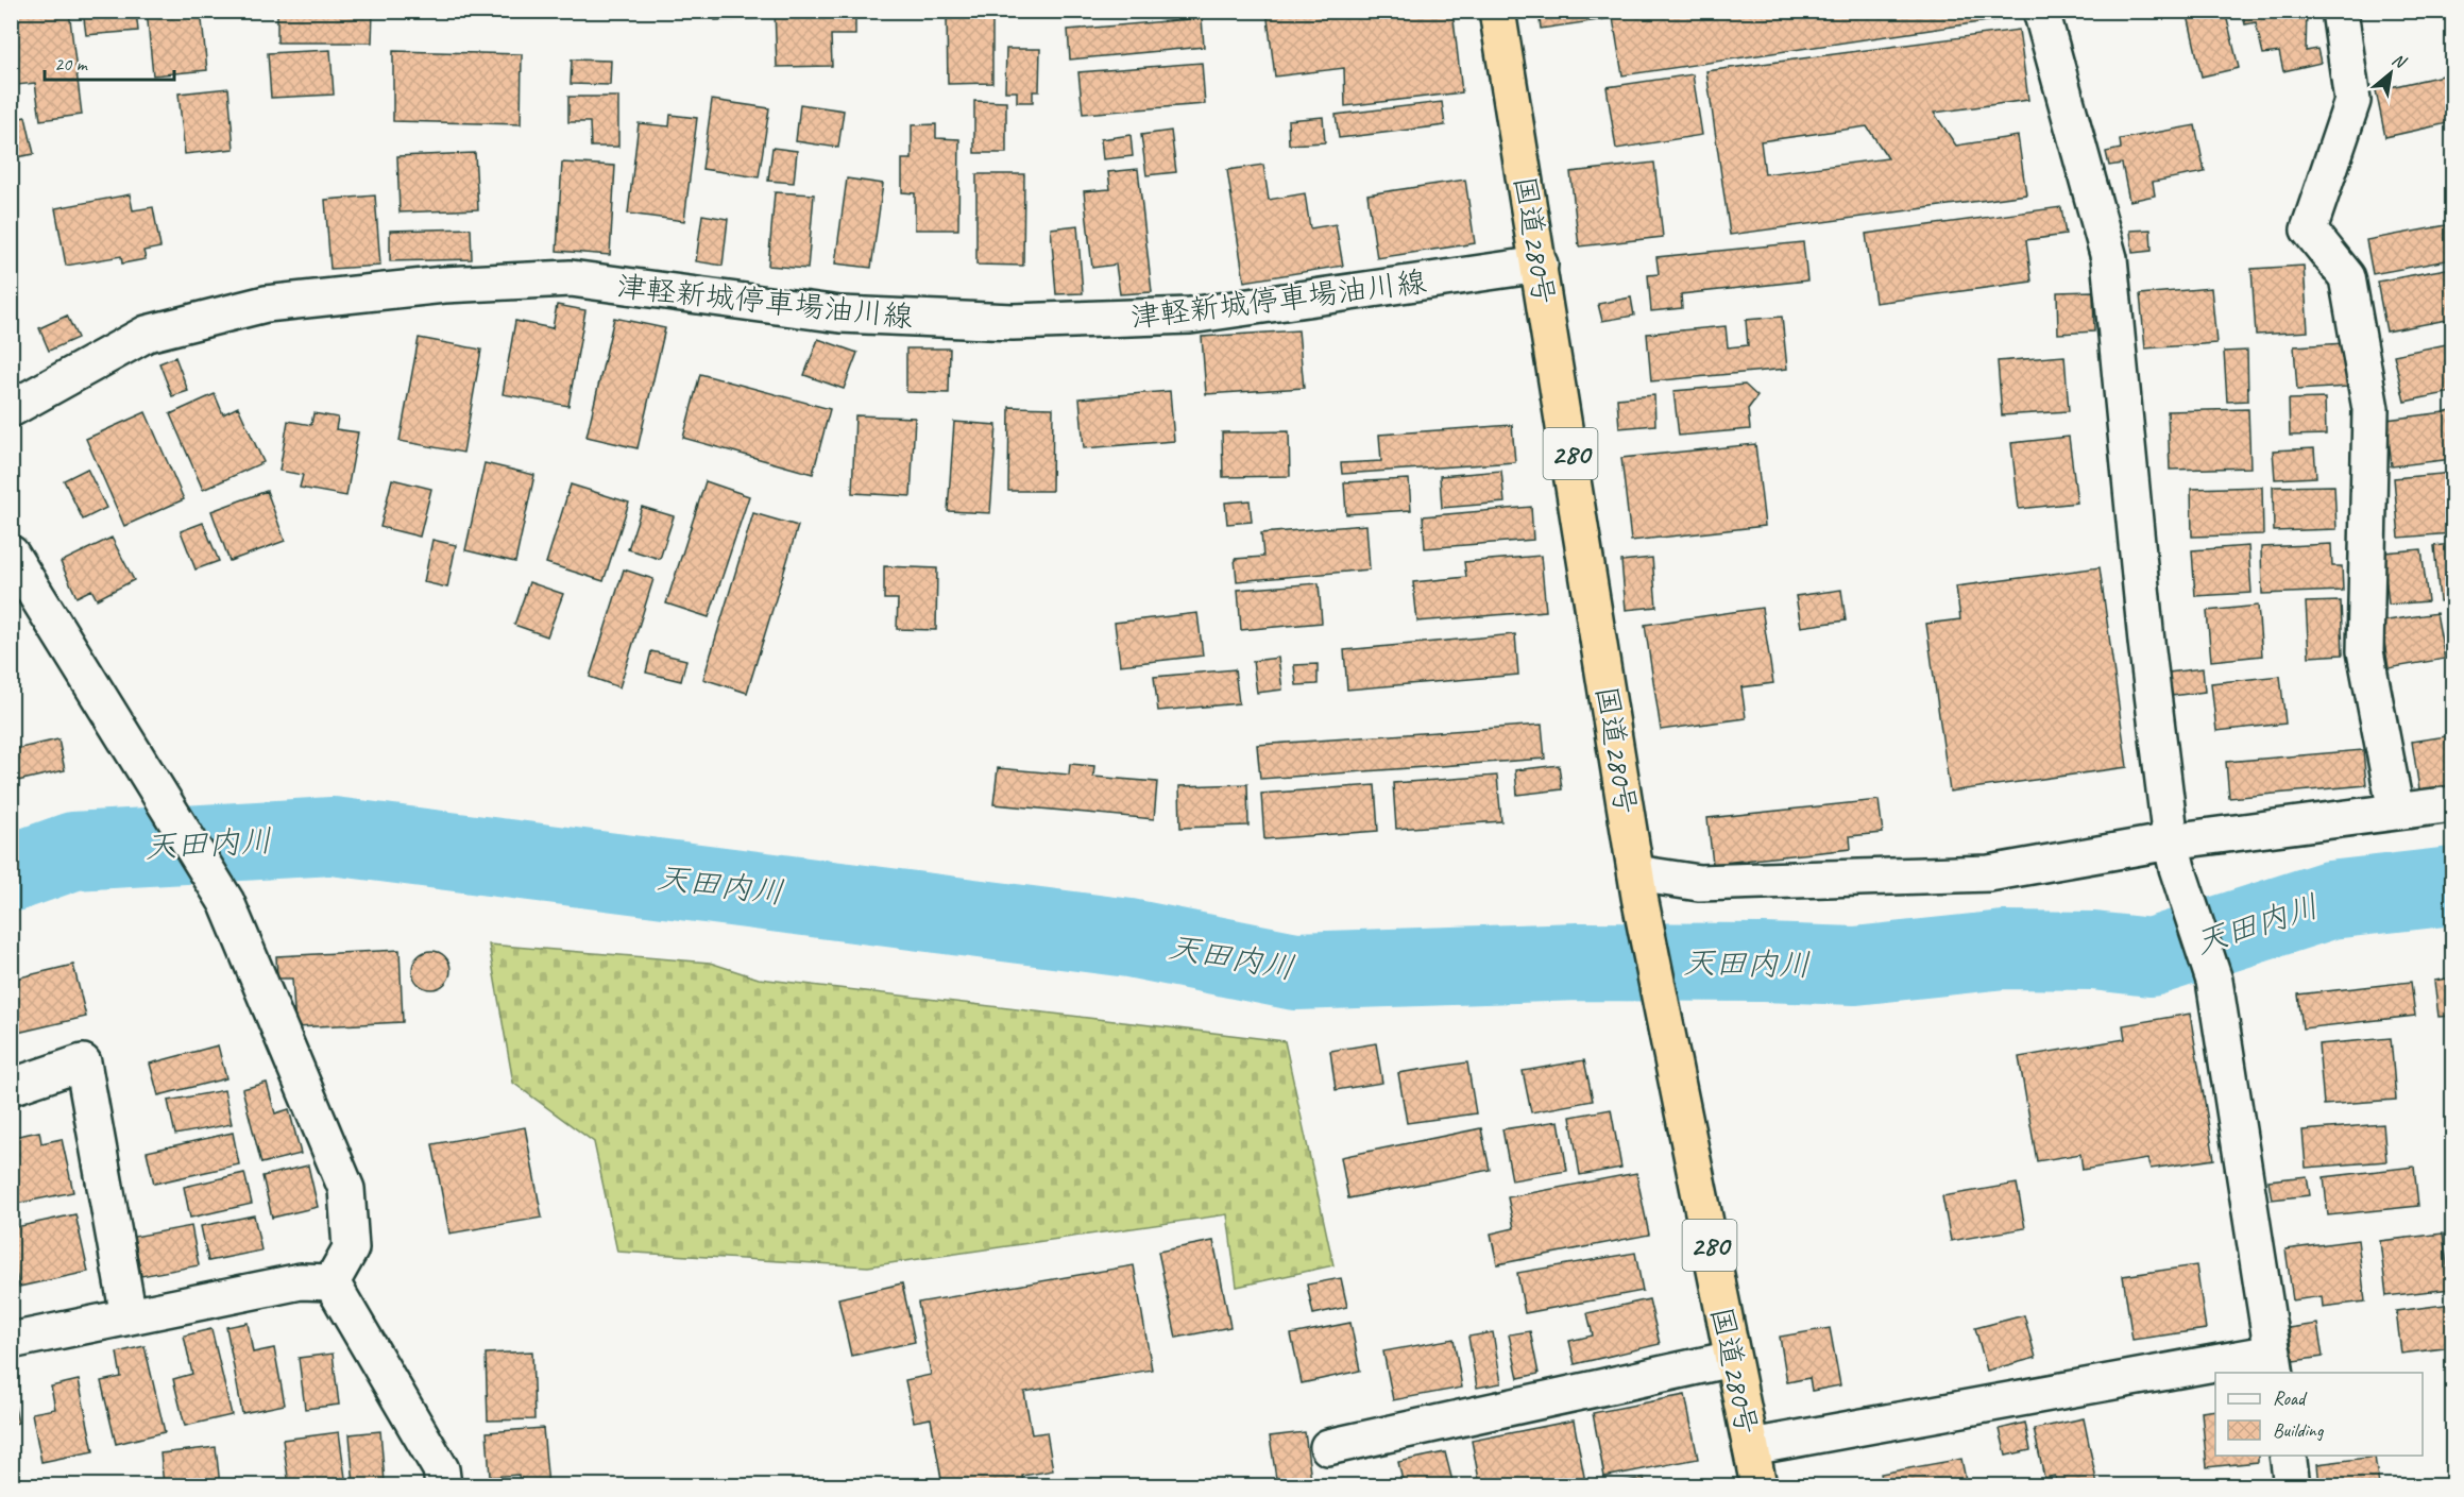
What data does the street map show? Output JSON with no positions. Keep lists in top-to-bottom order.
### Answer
{
  "streets": {
    "highway": ["国道280号", "280"],
    "street": ["津軽新城停車場油川線"]
  },
  "crossings": [
    ["国道280号", "津軽新城停車場油川線"]
  ],
  "water": ["天田内川"],
  "legend": ["Road", "Building"],
  "scale_bar": "20 m",
  "north": "top right"
}
